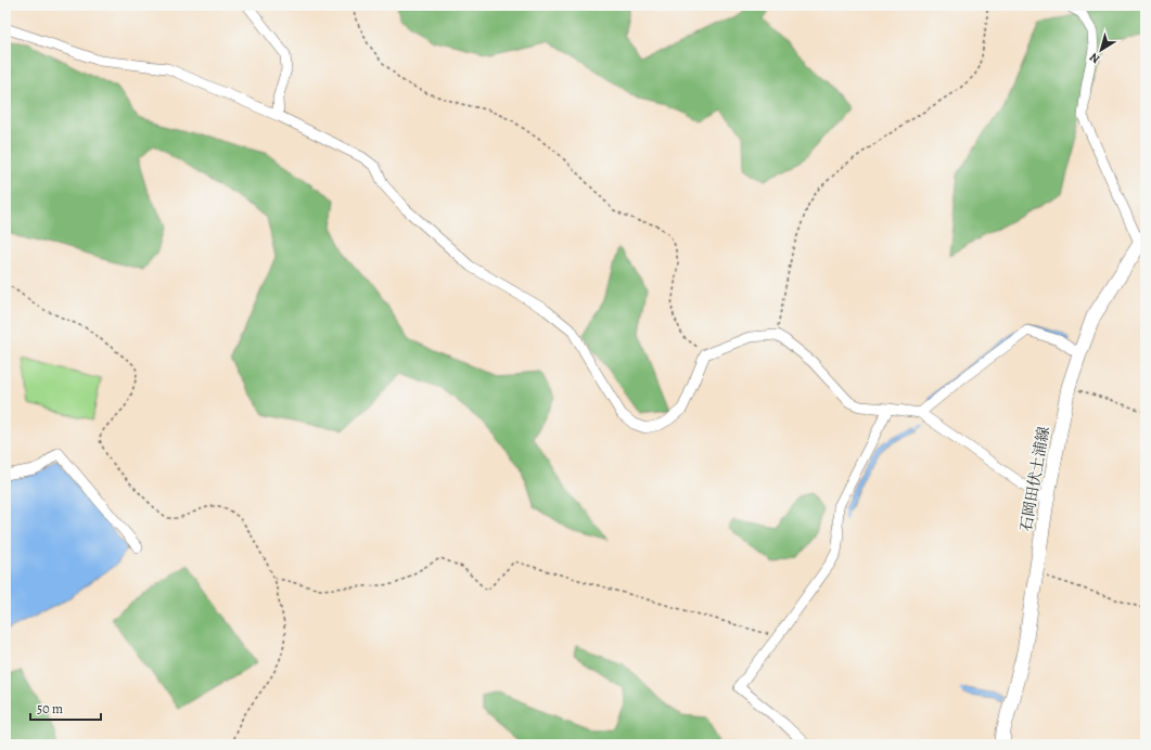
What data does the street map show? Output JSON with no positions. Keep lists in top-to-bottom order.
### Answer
{
  "streets": {
    "main road": ["石岡田伏土浦線"]
  },
  "scale_bar": "50 m",
  "north": "bottom left"
}
